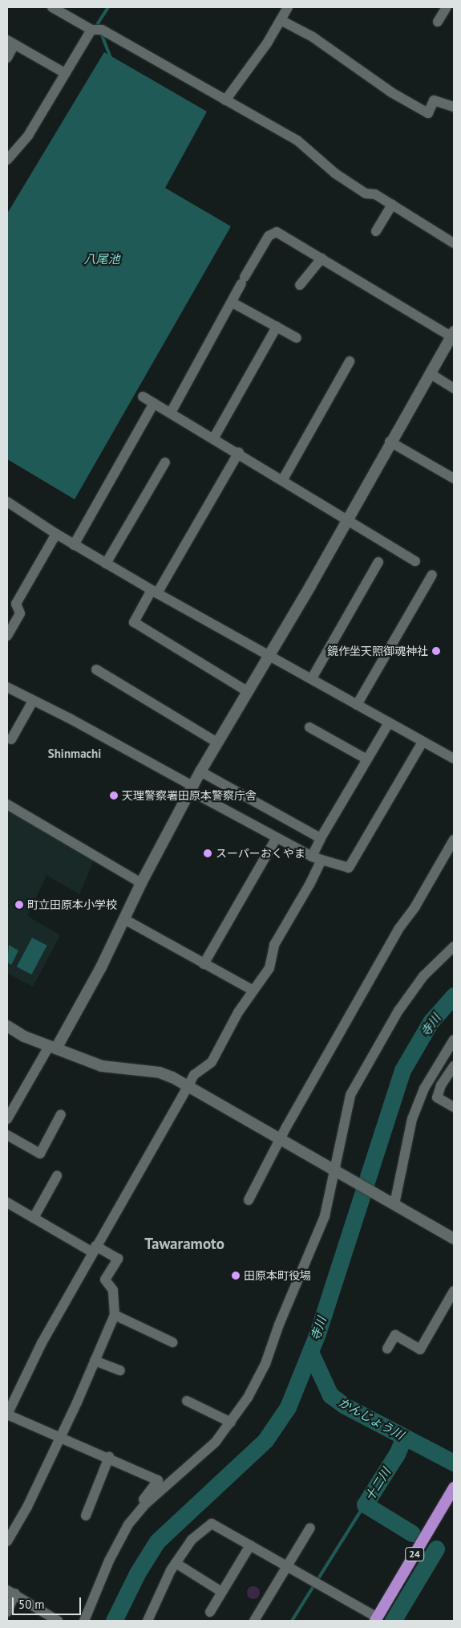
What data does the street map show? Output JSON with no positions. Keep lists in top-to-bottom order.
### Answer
{
  "streets": {
    "highway": ["24"]
  },
  "districts": ["Shinmachi", "Tawaramoto"],
  "water": [
    "八尾池",
    "寺川",
    "かんじょう川",
    "十二川"
  ],
  "places": [
    "鏡作坐天照御魂神社",
    "天理警察署田原本警察庁舎",
    "スーパーおくやま",
    "町立田原本小学校",
    "田原本町役場"
  ],
  "scale_bar": "50 m"
}
